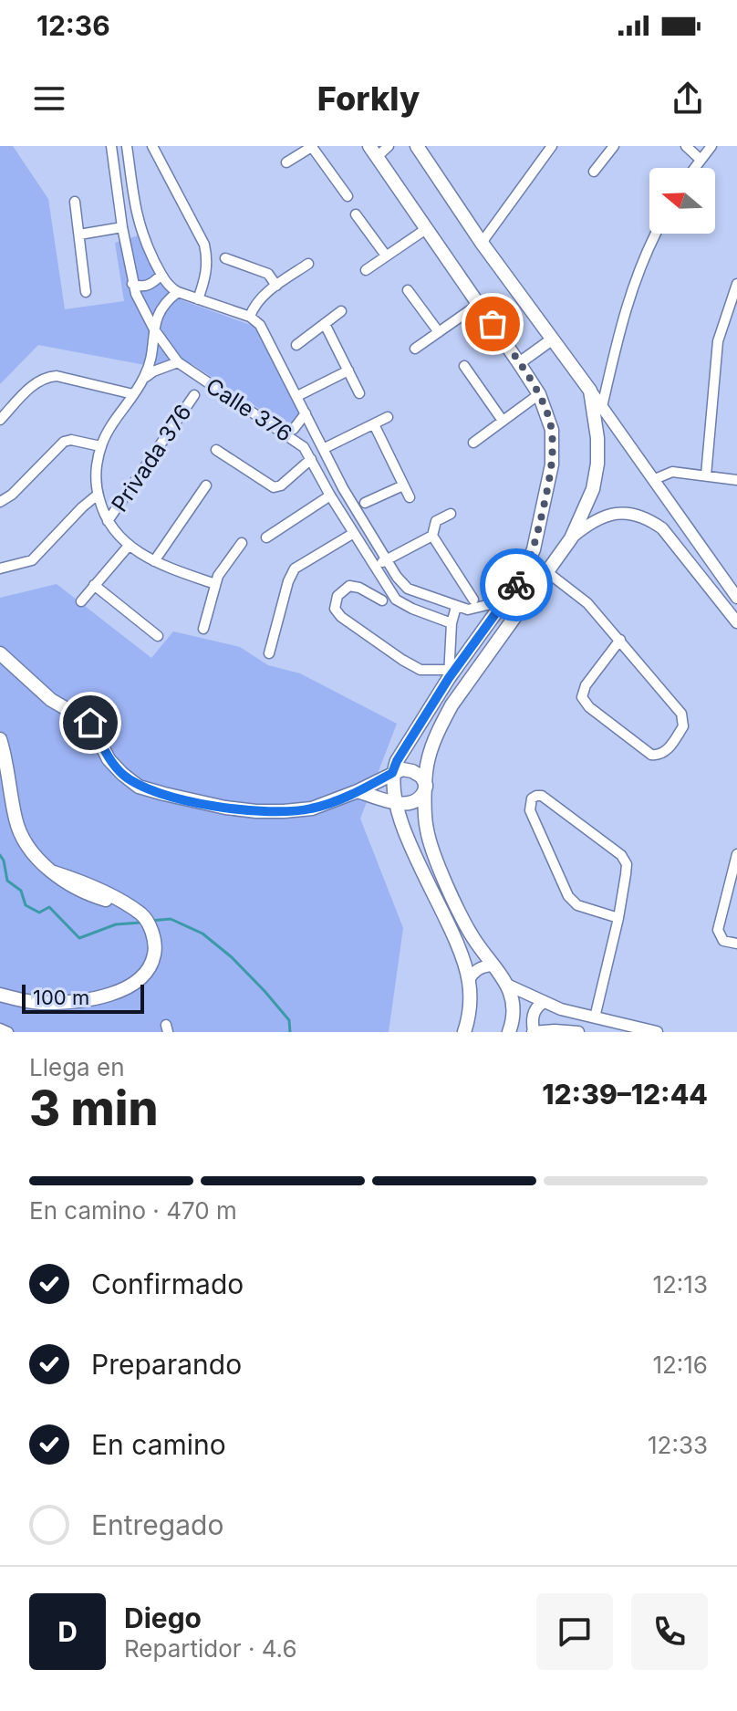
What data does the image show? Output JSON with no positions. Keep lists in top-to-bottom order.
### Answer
{
  "streets": {
    "street": ["Calle 376", "Privada 376"]
  },
  "scale_bar": "100 m",
  "north": "left",
  "page": {
    "status": "12:36",
    "header": "Forkly",
    "scale": "100 m",
    "heading": ["3 min", "Llega en", "12:39–12:44"],
    "panel": ["Diego", "Repartidor · 4.6"],
    "bar": "En camino · 470 m",
    "list": [
      ["Confirmado", "12:13"],
      ["Preparando", "12:16"],
      ["En camino", "12:33"],
      "Entregado"
    ],
    "round": "D"
  }
}
